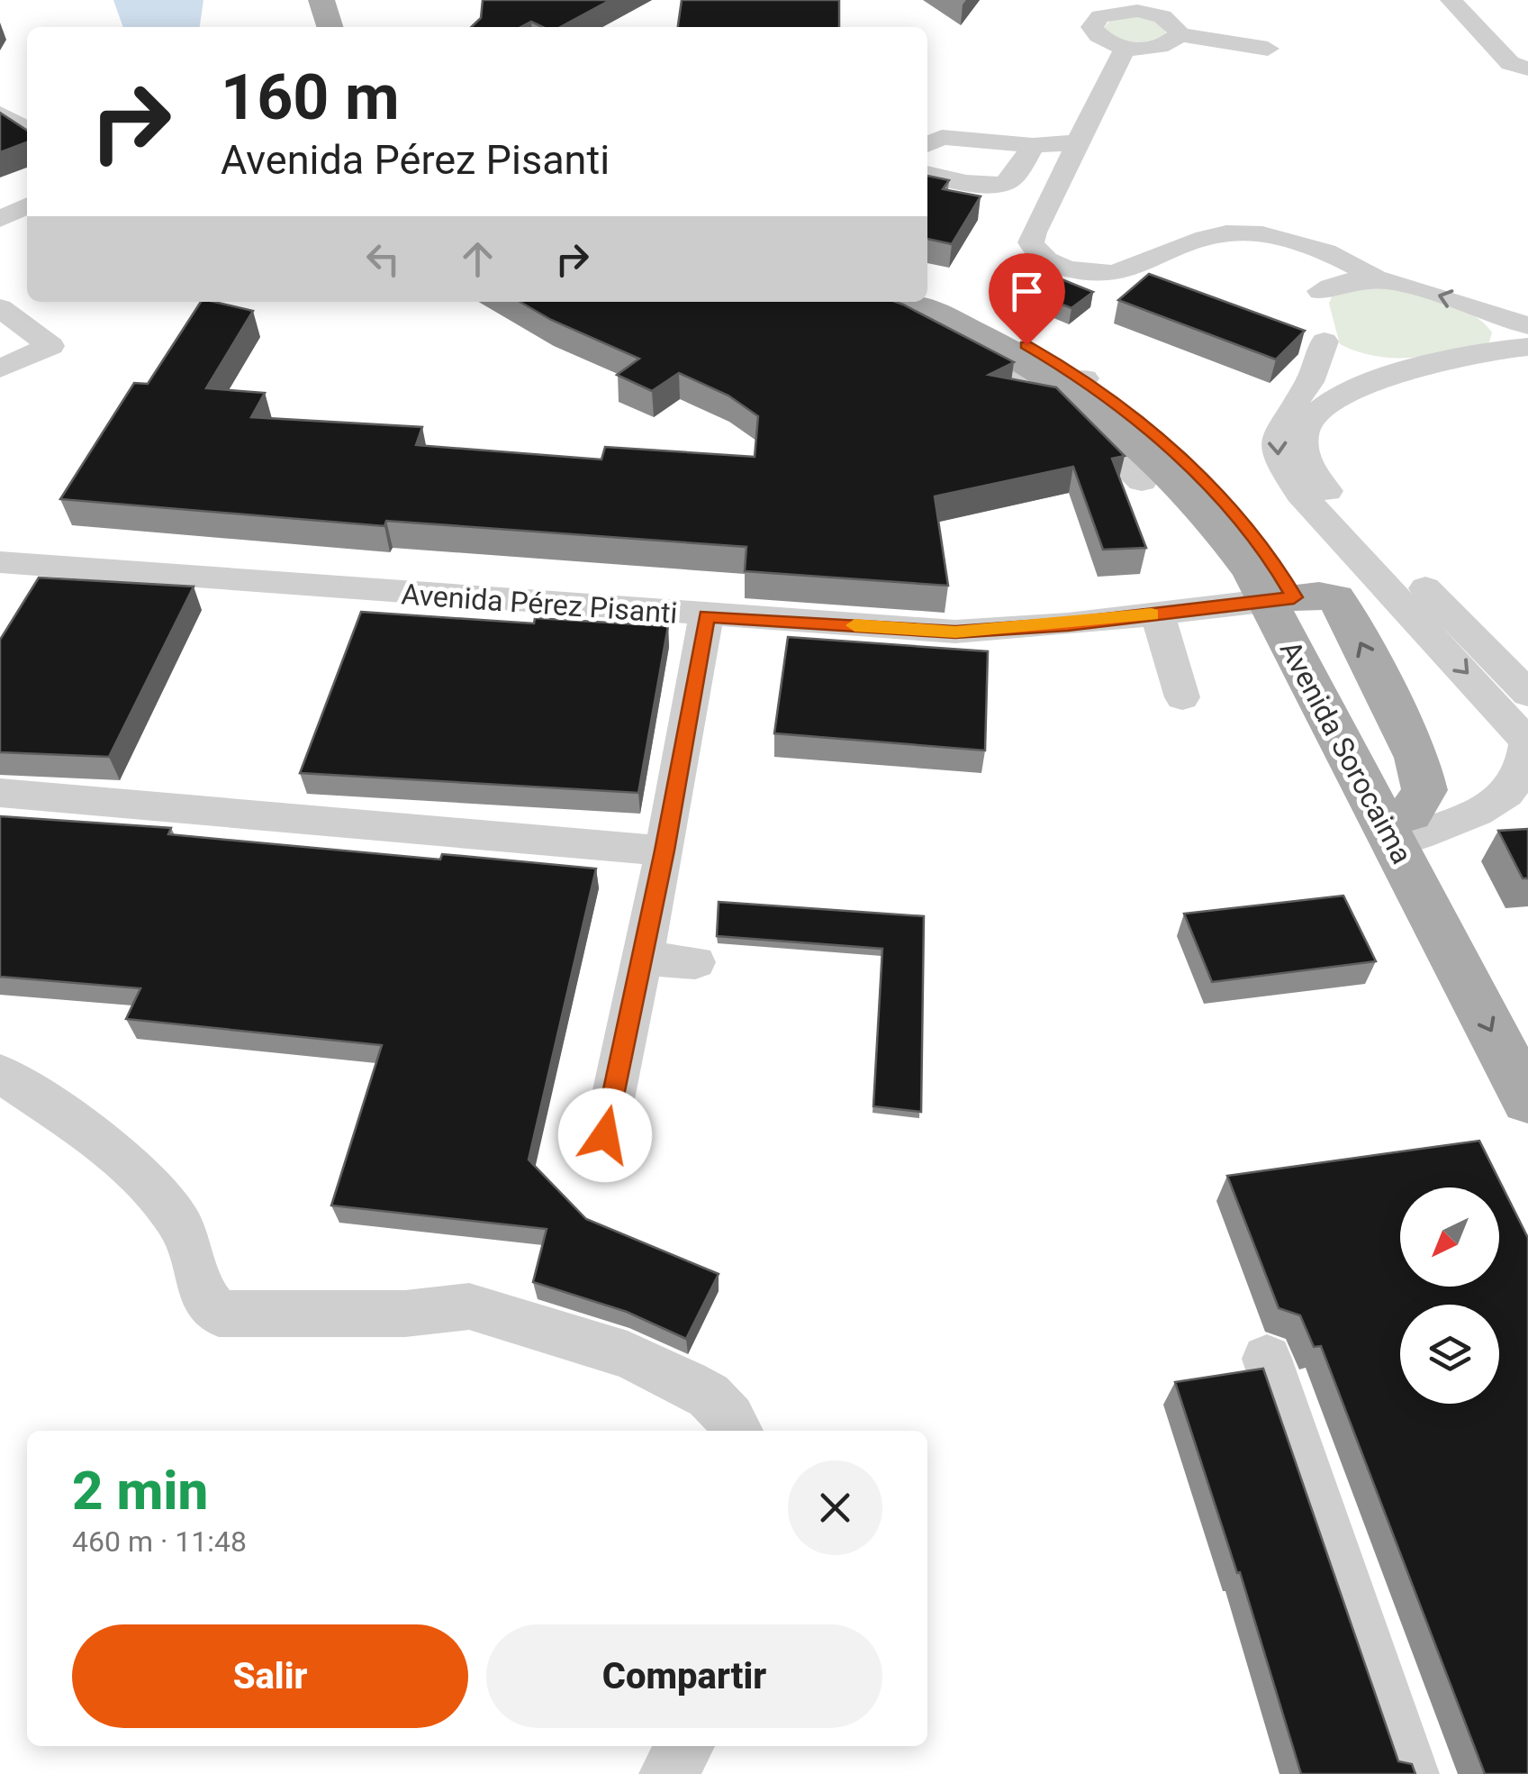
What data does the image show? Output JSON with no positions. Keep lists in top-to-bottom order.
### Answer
{
  "streets": {
    "main road": ["Avenida Sorocaima"],
    "street": ["Avenida Pérez Pisanti"]
  },
  "crossings": [
    ["Avenida Pérez Pisanti", "Avenida Sorocaima"]
  ],
  "north": "bottom left",
  "page": {
    "turn": ["160 m", "Avenida Pérez Pisanti"],
    "heading": ["2 min", "460 m · 11:48"],
    "buttons": ["Salir", "Compartir"]
  }
}
